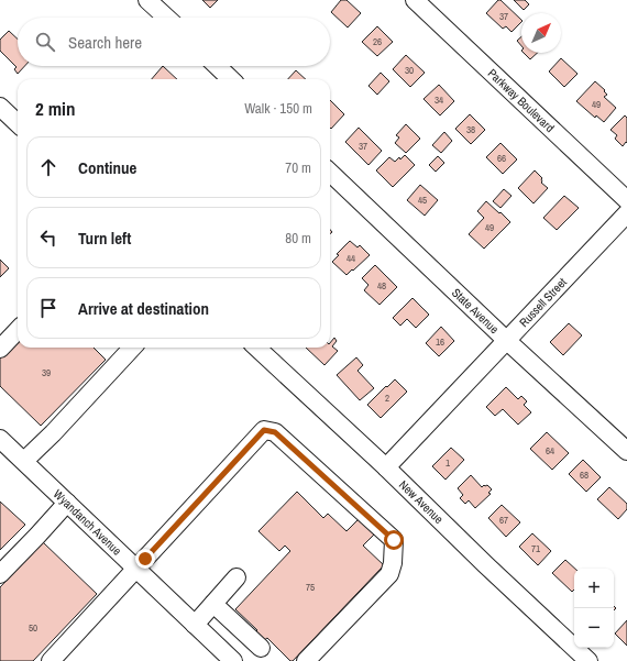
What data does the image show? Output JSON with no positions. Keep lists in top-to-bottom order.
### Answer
{
  "streets": {
    "street": [
      "Parkway Boulevard",
      "Russell Street",
      "State Avenue",
      "New Avenue",
      "Wyandanch Avenue"
    ]
  },
  "crossings": [
    ["Russell Street", "State Avenue"],
    ["Russell Street", "New Avenue"]
  ],
  "house_numbers": [
    "37",
    "26",
    "30",
    "34",
    "49",
    "38",
    "37",
    "66",
    "45",
    "49",
    "44",
    "48",
    "16",
    "39",
    "2",
    "64",
    "1",
    "68",
    "67",
    "71",
    "75",
    "50"
  ],
  "north": "top right",
  "page": {
    "search": "Search here",
    "heading": ["2 min", "Walk · 150 m"],
    "list": [
      ["Continue", "70 m"],
      ["Turn left", "80 m"],
      "Arrive at destination"
    ],
    "map_buttons": ["+", "−"]
  }
}
